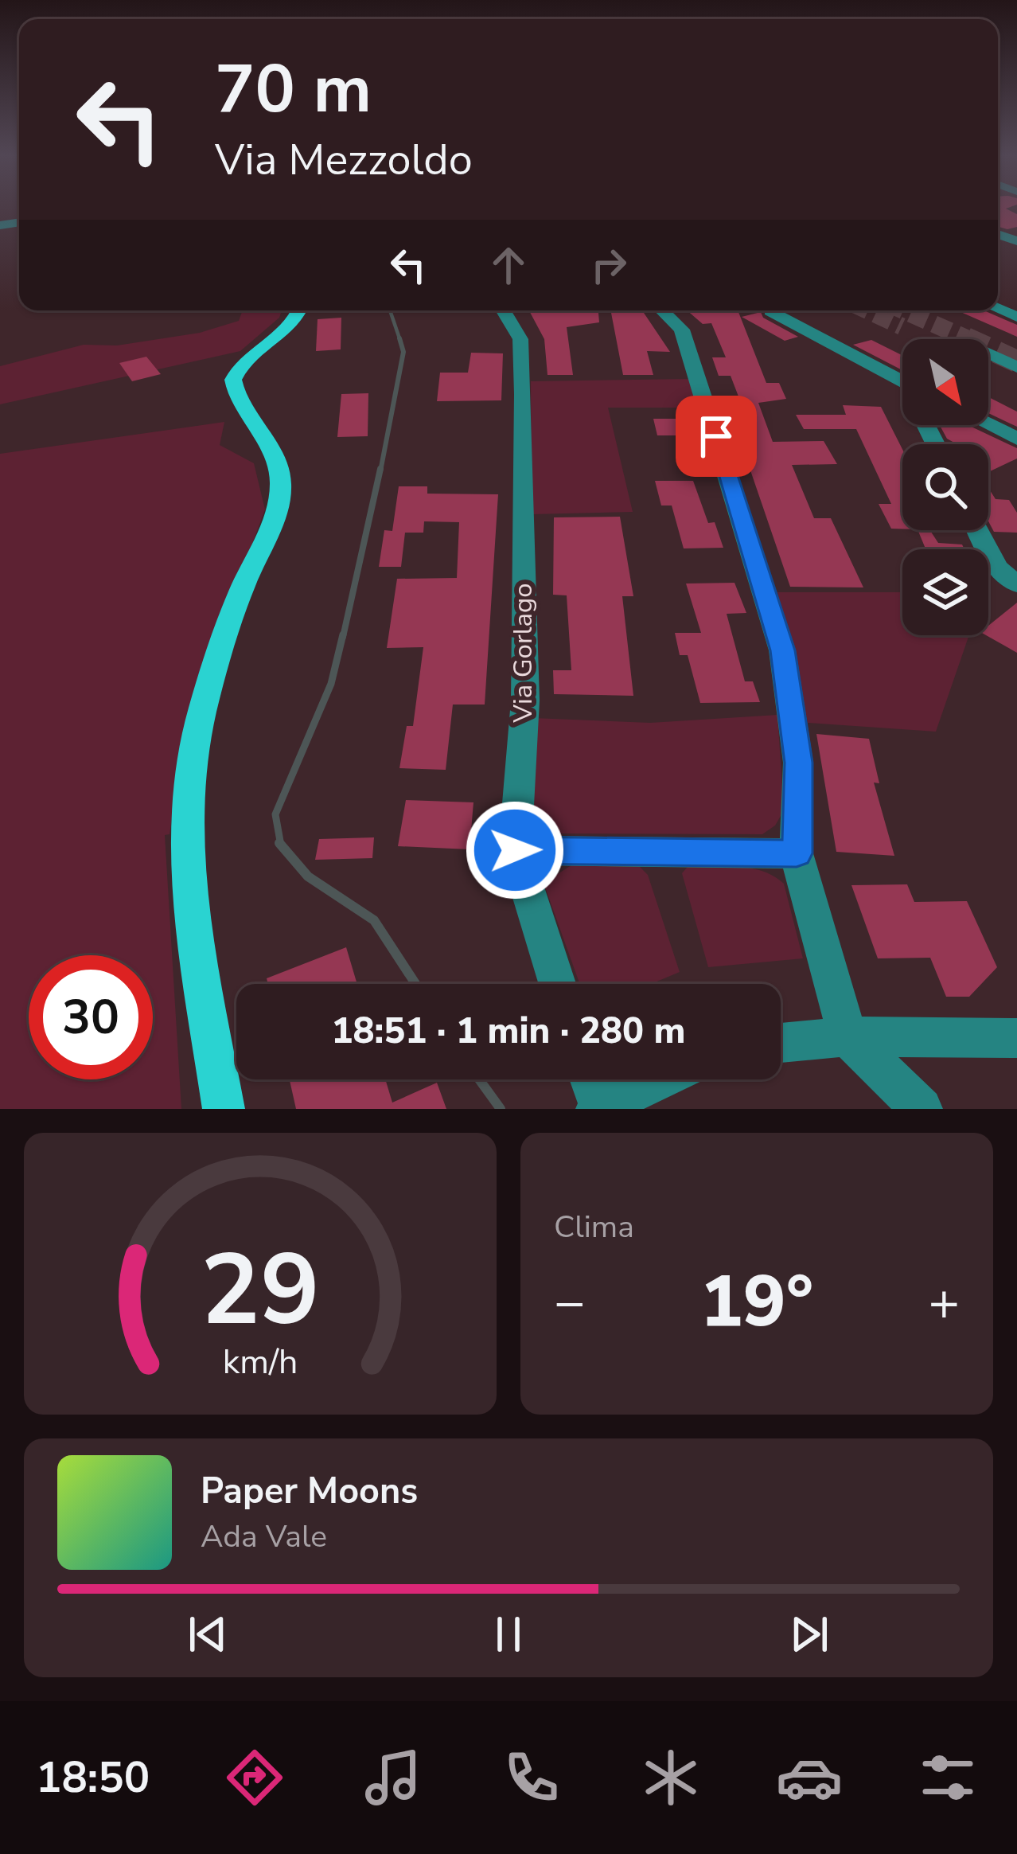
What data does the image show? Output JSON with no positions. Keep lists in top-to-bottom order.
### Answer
{
  "streets": {
    "street": ["Via Gorlago"]
  },
  "north": "bottom right",
  "page": {
    "turn": ["70 m", "Via Mezzoldo"],
    "limit": "30",
    "trip": "18:51 · 1 min · 280 m",
    "tile": "Clima",
    "heat": ["−", "19°", "+"],
    "song": ["Paper Moons", "Ada Vale"],
    "tabs": "18:50",
    "gauge": ["29", "km/h"]
  }
}
